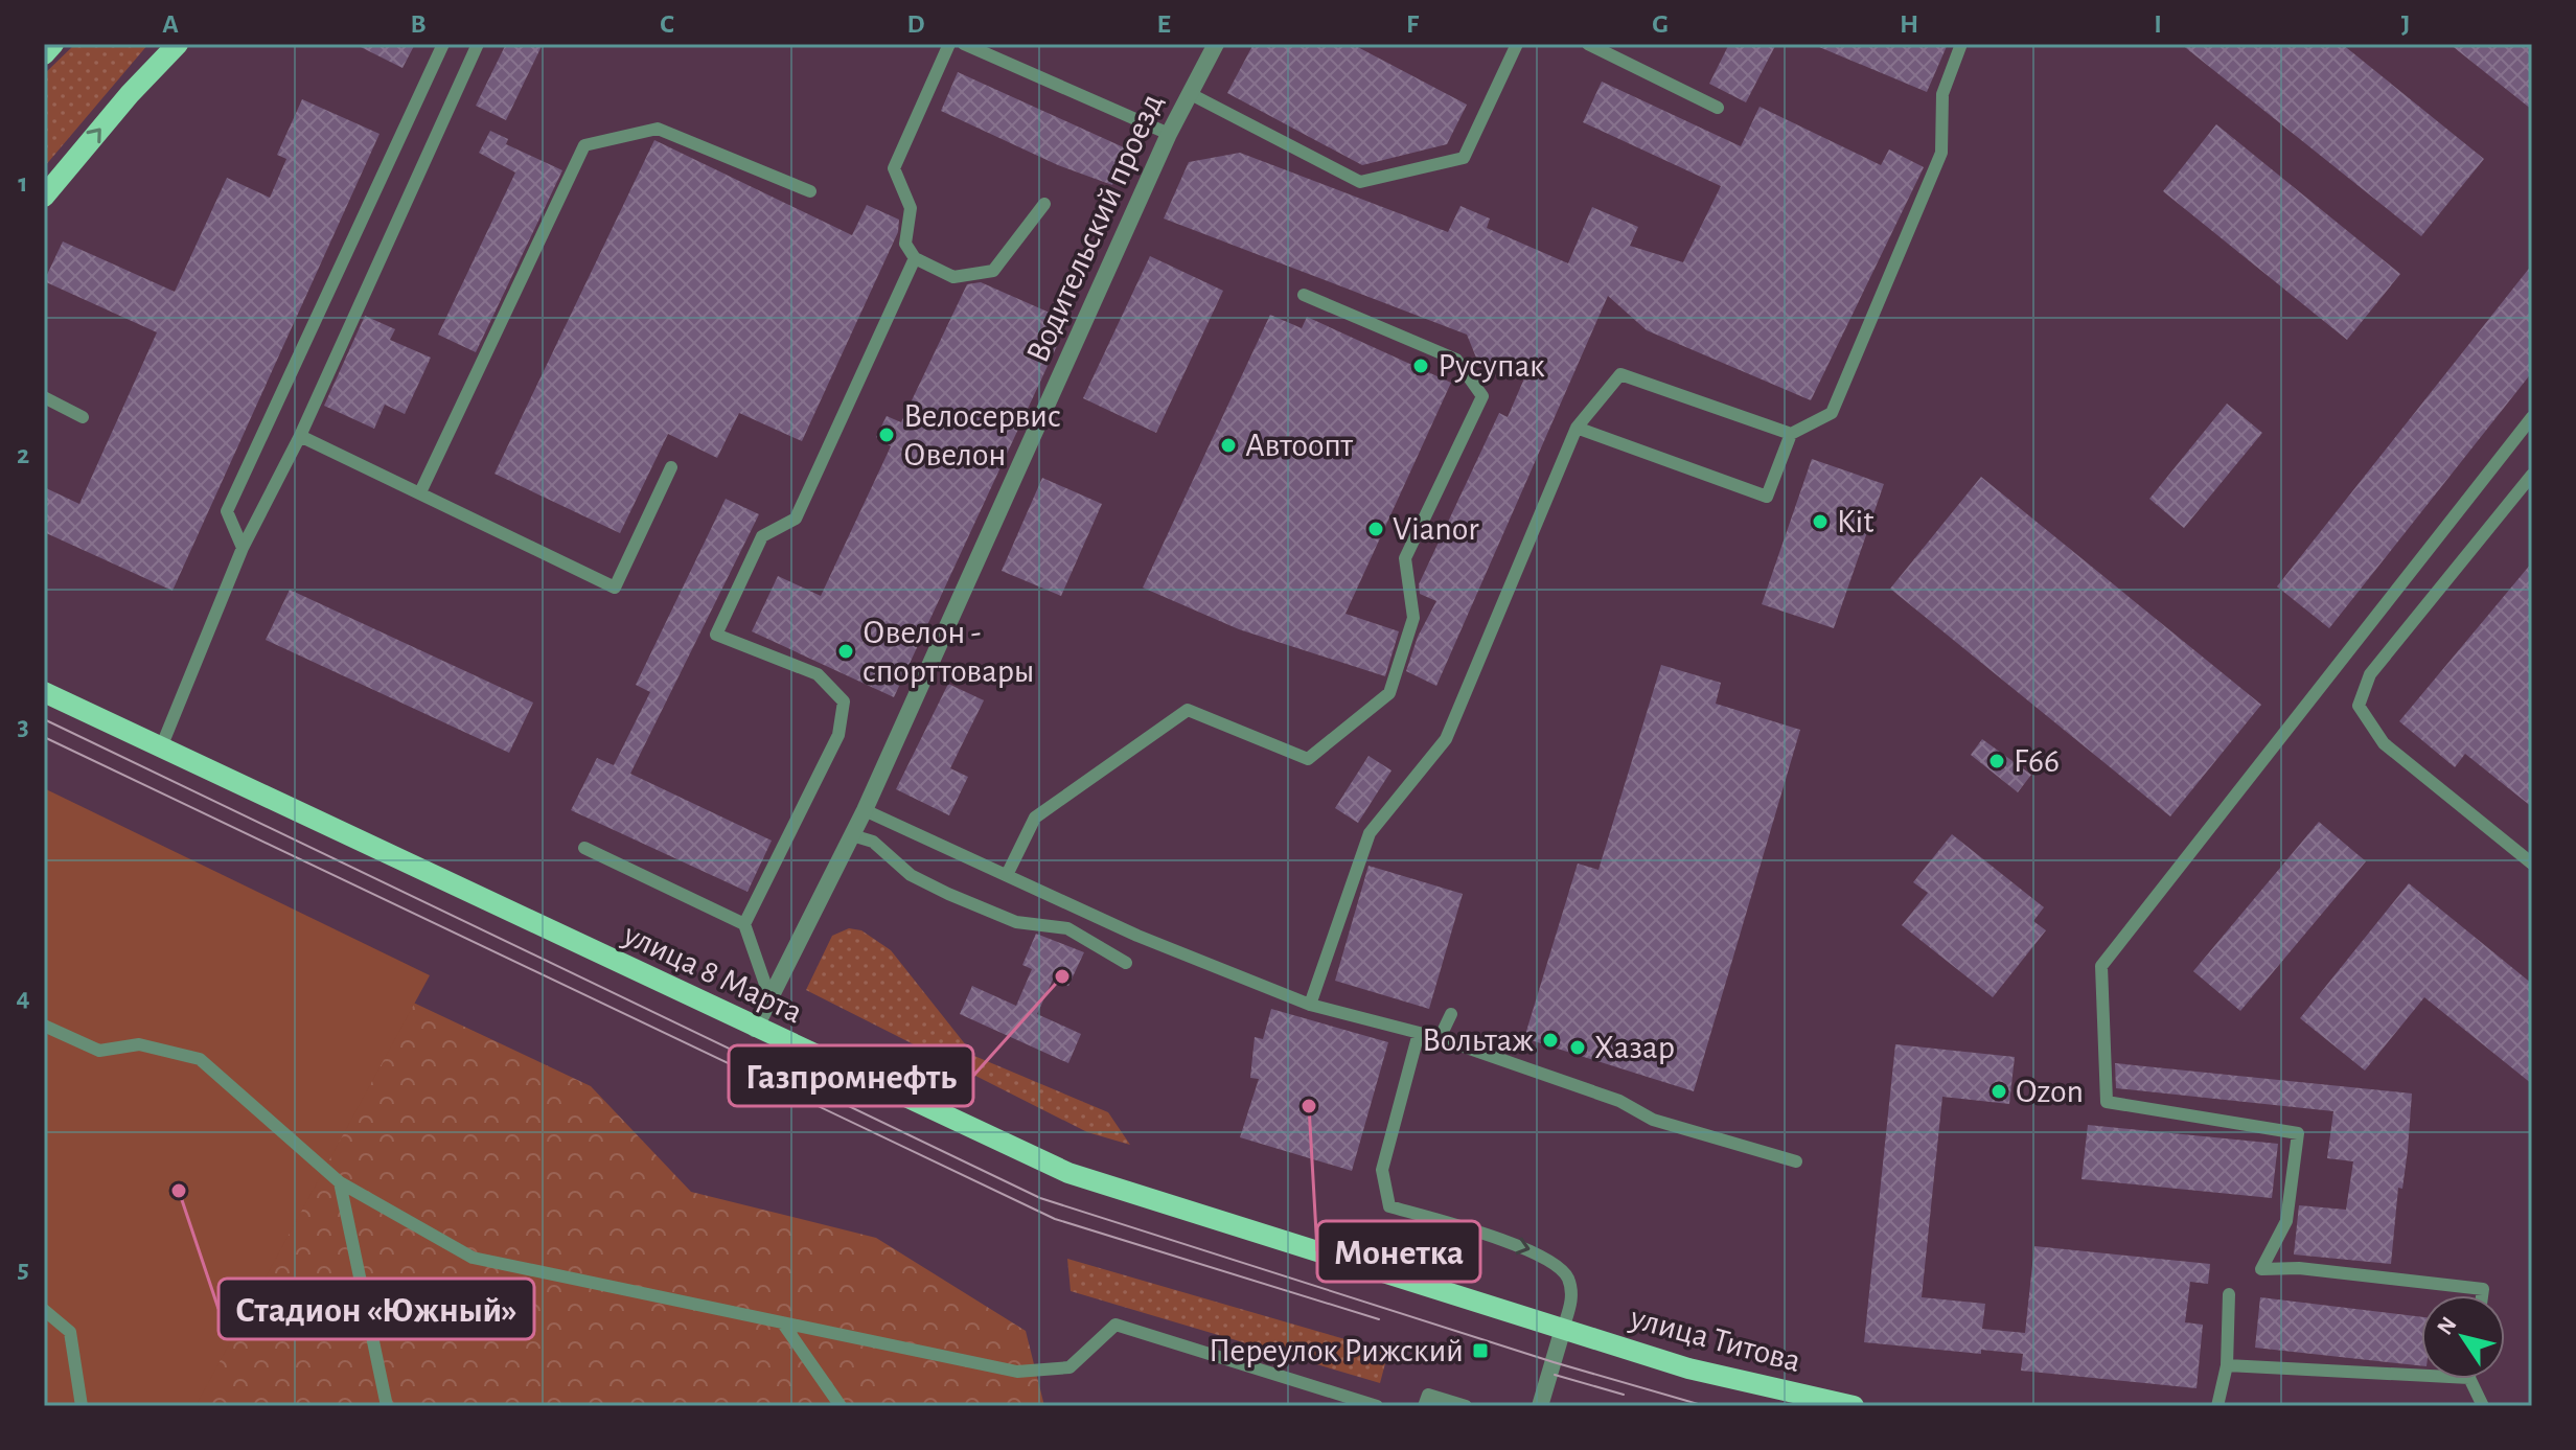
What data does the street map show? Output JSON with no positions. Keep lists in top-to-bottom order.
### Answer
{
  "streets": {
    "main road": ["улица 8 Марта", "улица Титова"],
    "street": ["Водительский проезд"]
  },
  "crossings": [
    ["Водительский проезд", "улица 8 Марта"],
    ["улица 8 Марта", "улица Титова"]
  ],
  "places": {
    "other": [
      "Русупак",
      "Велосервис Овелон",
      "Автоопт",
      "Kit",
      "Vianor",
      "Овелон - спорттовары",
      "F66",
      "Газпромнефть",
      "Вольтаж",
      "Хазар",
      "Ozon",
      "Монетка",
      "Стадион «Южный»"
    ],
    "transit": ["Переулок Рижский"]
  },
  "north": "top left",
  "grid": {
    "columns": [
      "A",
      "B",
      "C",
      "D",
      "E",
      "F",
      "G",
      "H",
      "I",
      "J"
    ],
    "rows": [
      "1",
      "2",
      "3",
      "4",
      "5"
    ]
  }
}
